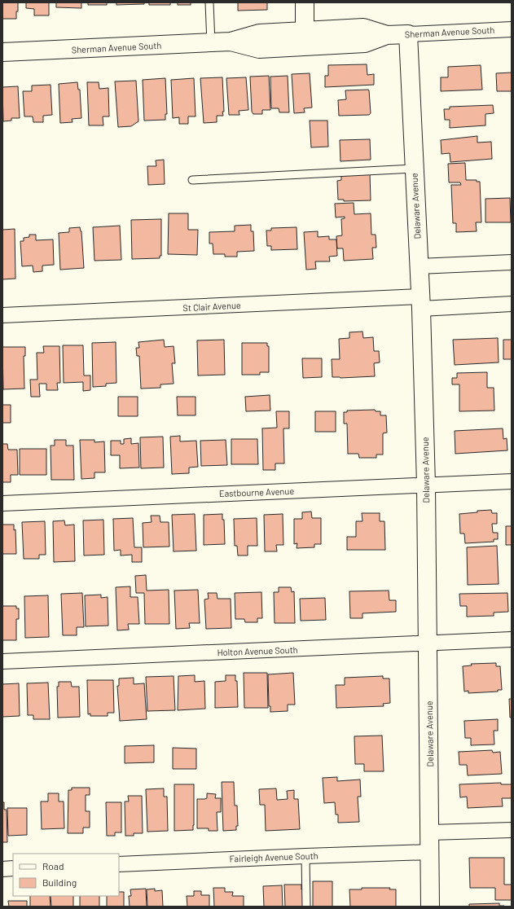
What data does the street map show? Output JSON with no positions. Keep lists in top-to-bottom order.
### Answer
{
  "streets": {
    "street": [
      "Sherman Avenue South",
      "Delaware Avenue",
      "St Clair Avenue",
      "Eastbourne Avenue",
      "Holton Avenue South",
      "Fairleigh Avenue South"
    ]
  },
  "crossings": [
    ["Sherman Avenue South", "Delaware Avenue"],
    ["Delaware Avenue", "St Clair Avenue"],
    ["Delaware Avenue", "Eastbourne Avenue"],
    ["Delaware Avenue", "Holton Avenue South"],
    ["Delaware Avenue", "Fairleigh Avenue South"]
  ],
  "legend": ["Road", "Building"]
}
